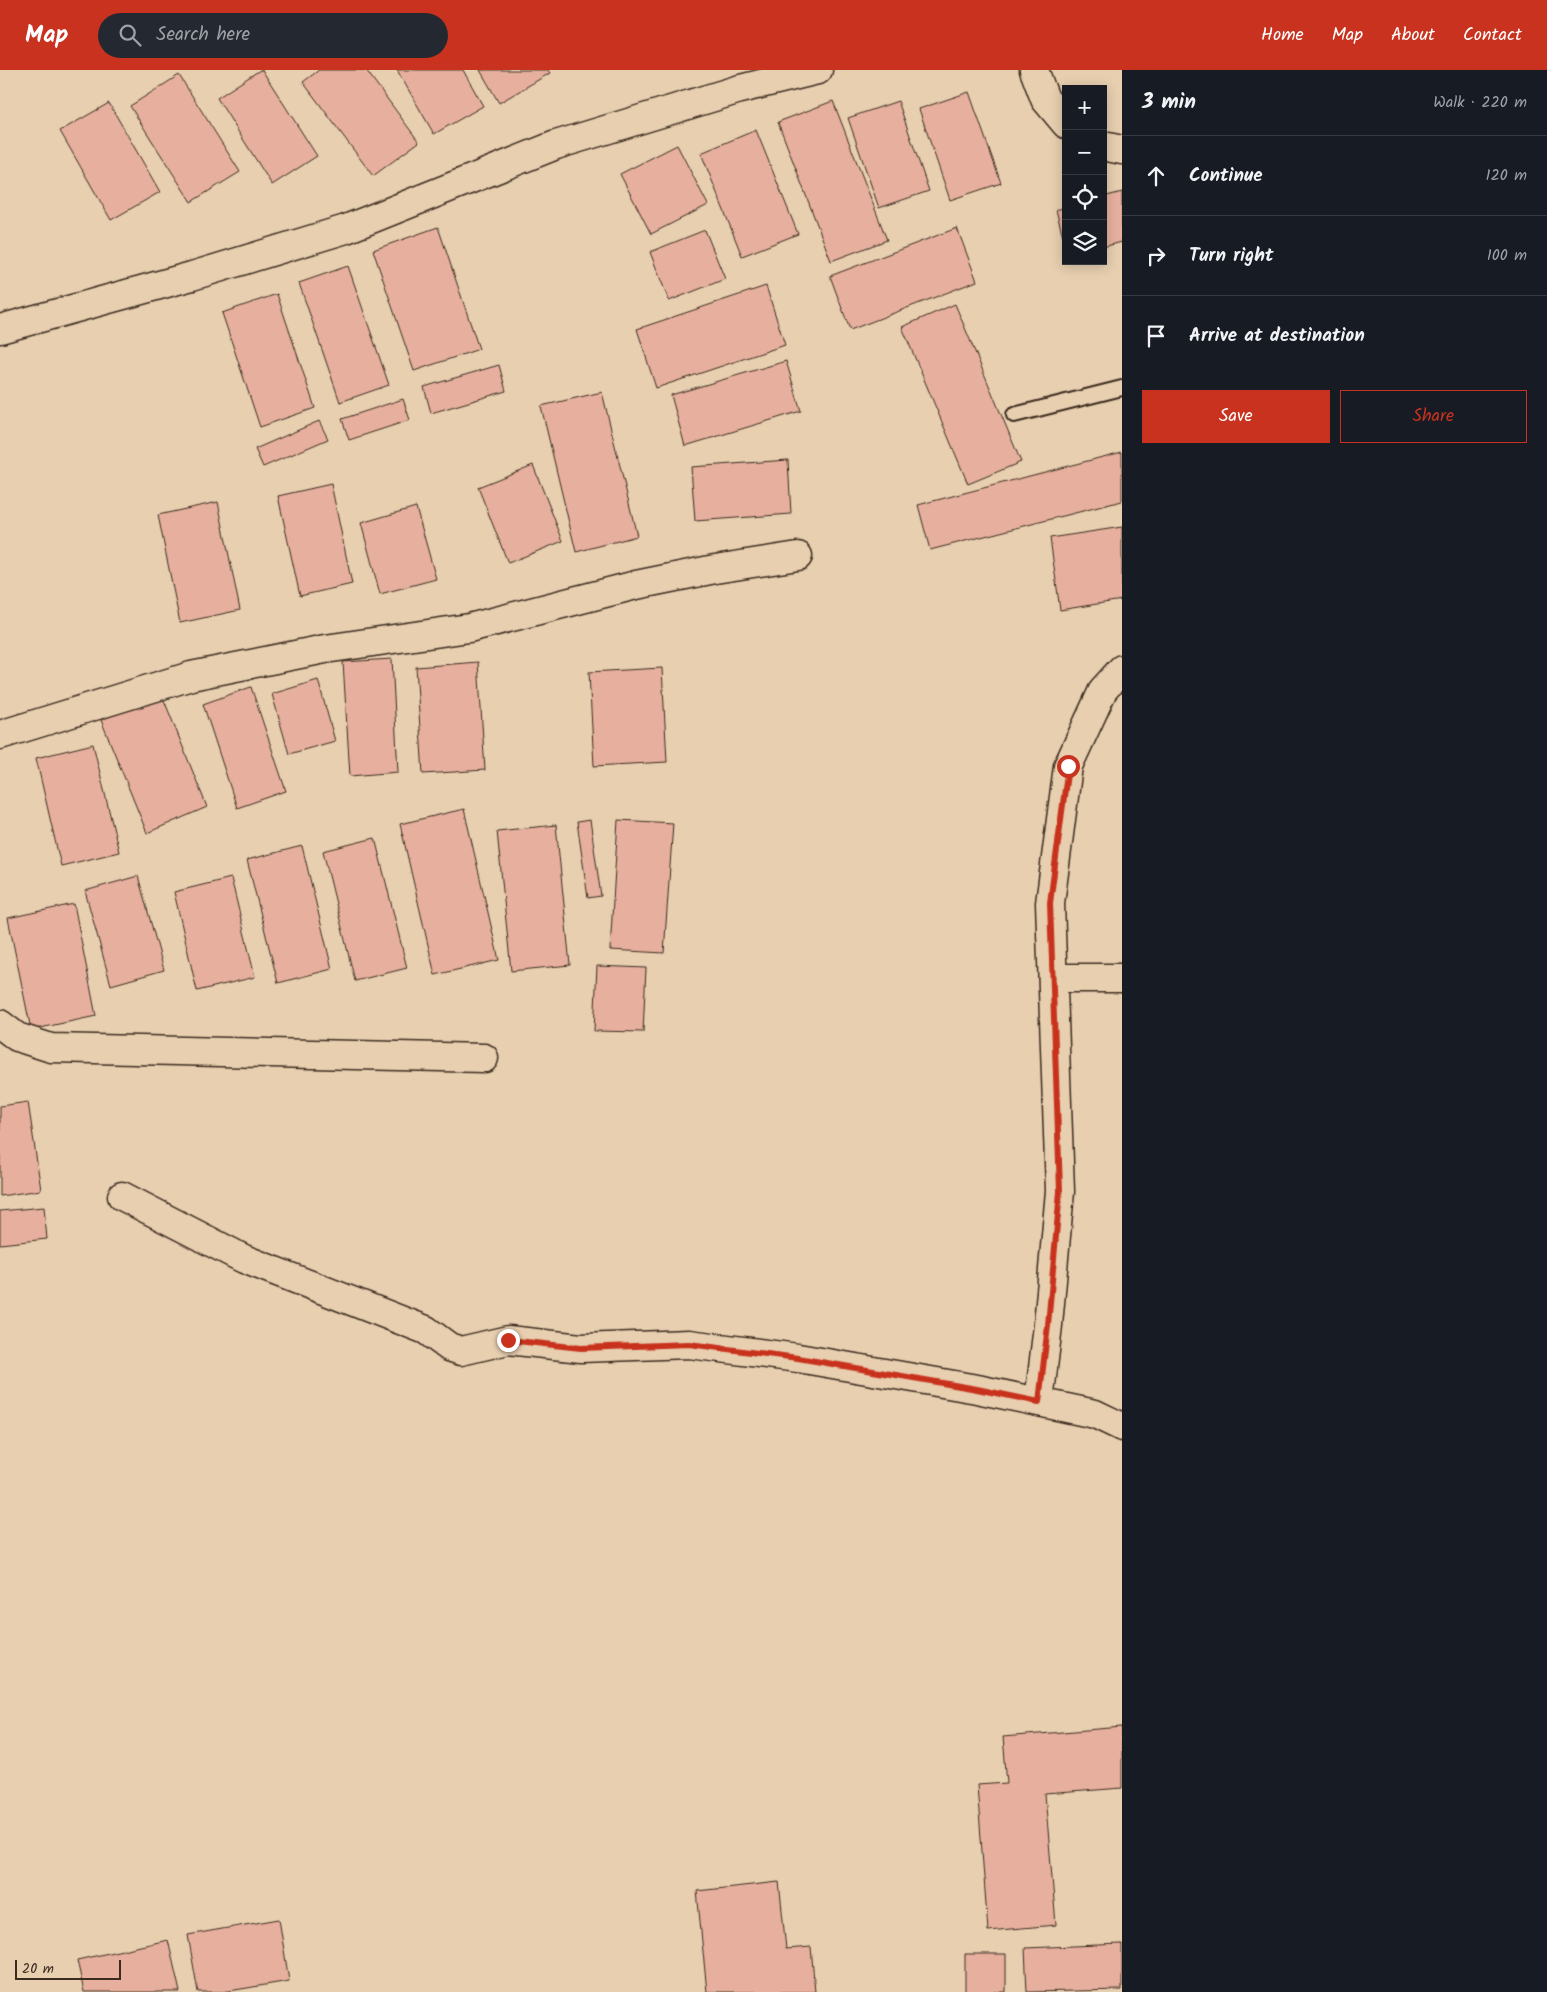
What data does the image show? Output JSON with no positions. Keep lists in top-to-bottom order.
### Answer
{
  "scale_bar": "20 m",
  "page": {
    "header": "Map",
    "search": "Search here",
    "nav": [
      "Home",
      "Map",
      "About",
      "Contact"
    ],
    "heading": ["3 min", "Walk · 220 m"],
    "map_buttons": ["+", "−"],
    "list": [
      ["Continue", "120 m"],
      ["Turn right", "100 m"],
      "Arrive at destination"
    ],
    "buttons": ["Save", "Share"],
    "scale": "20 m"
  }
}
